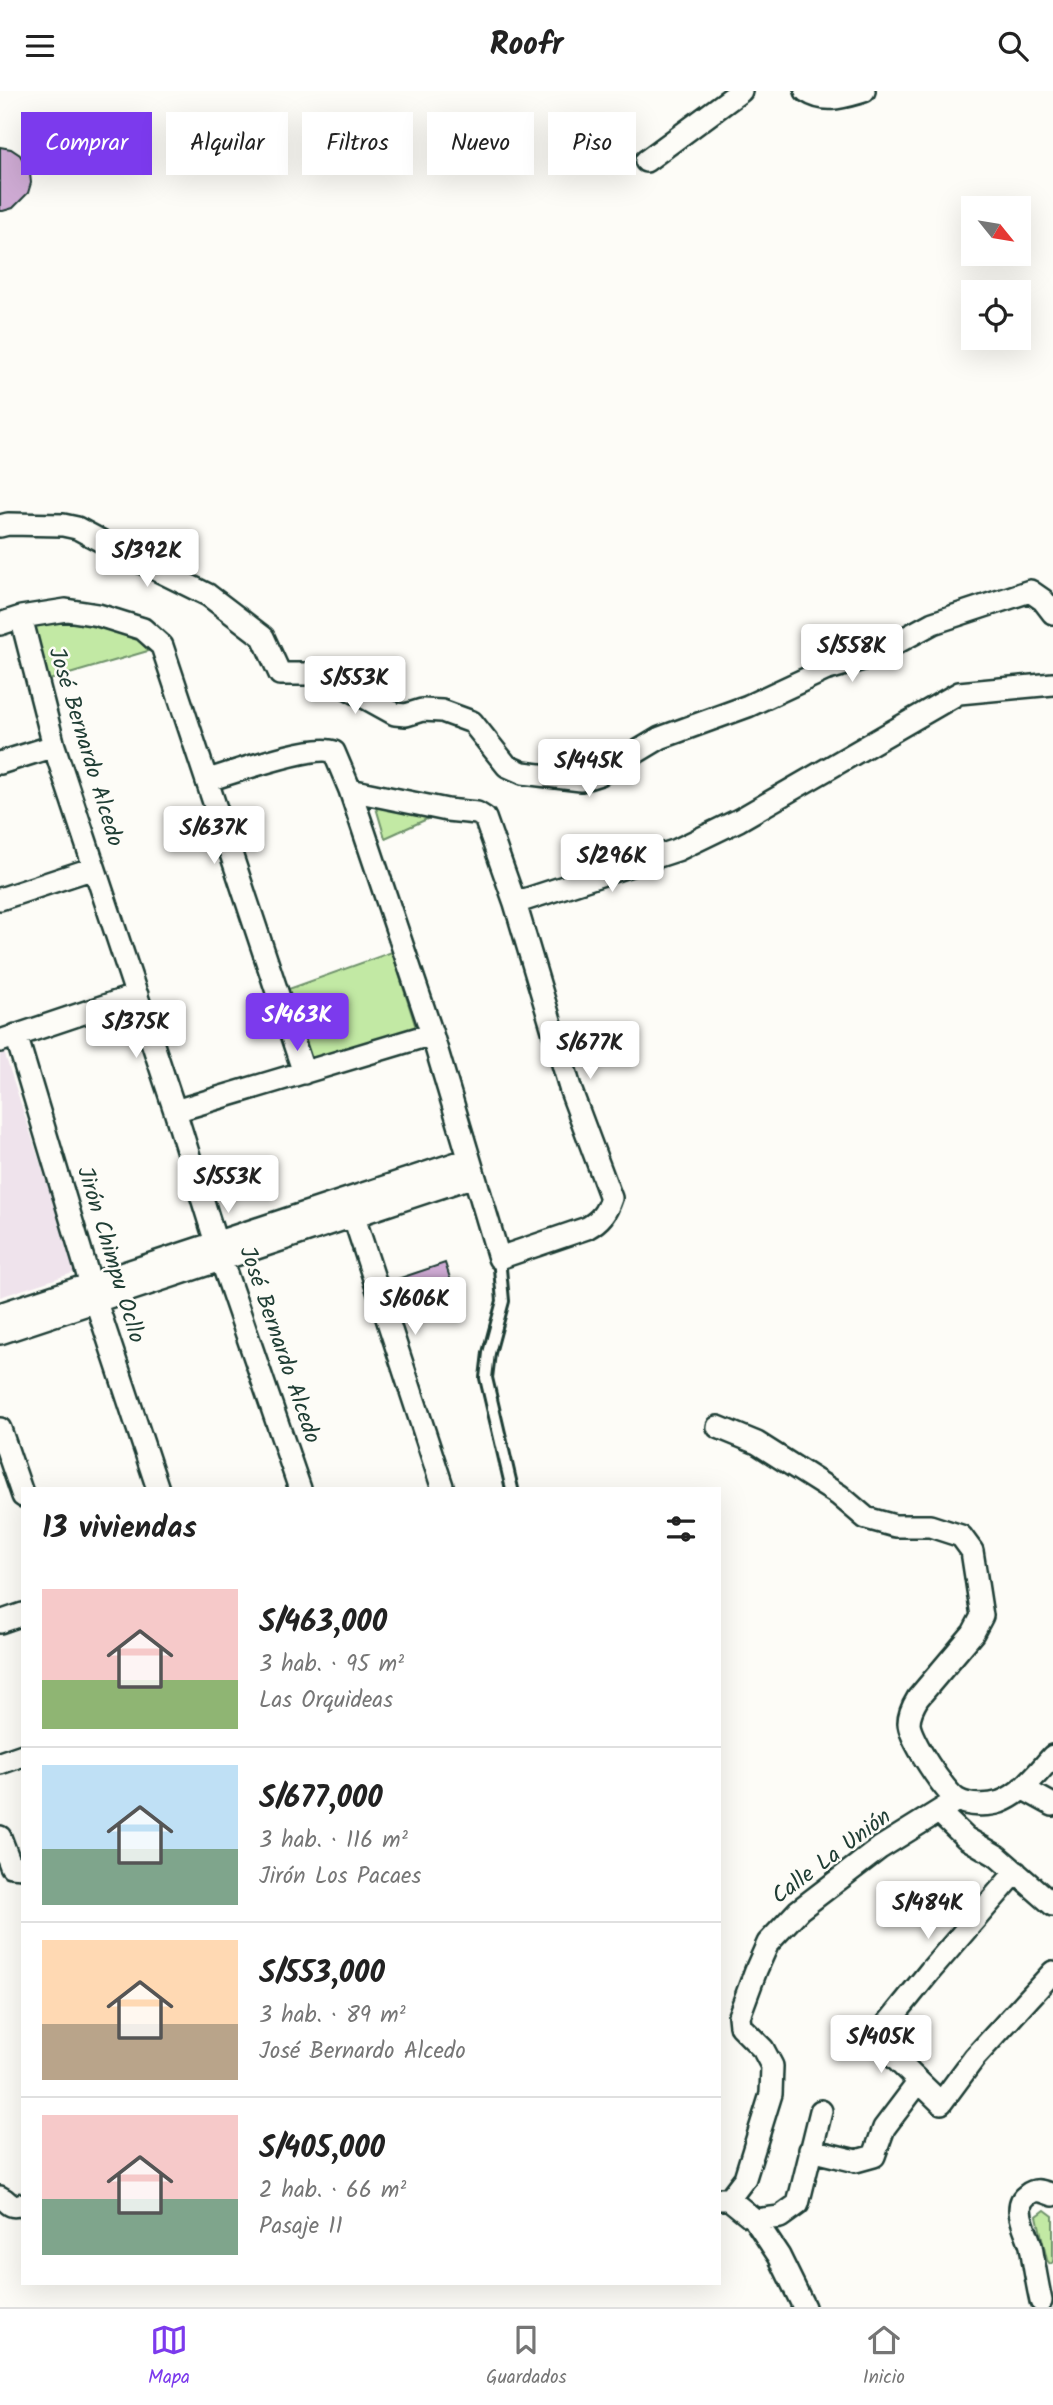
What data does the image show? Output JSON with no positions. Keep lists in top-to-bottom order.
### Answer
{
  "streets": {
    "street": ["José Bernardo Alcedo", "Jirón Chimpu Ocllo", "Calle La Unión"]
  },
  "north": "bottom right",
  "page": {
    "header": "Roofr",
    "chip": [
      "Comprar",
      "Alquilar",
      "Filtros",
      "Nuevo",
      "Piso"
    ],
    "price": [
      "S/392K",
      "S/558K",
      "S/553K",
      "S/445K",
      "S/637K",
      "S/296K",
      "S/463K",
      "S/375K",
      "S/677K",
      "S/553K",
      "S/606K",
      "S/484K",
      "S/405K"
    ],
    "heading": "13 viviendas",
    "list": [
      {
        "name": "S/463,000",
        "note": "3 hab. · 95 m² · Las Orquideas"
      },
      {
        "name": "S/677,000",
        "note": "3 hab. · 116 m² · Jirón Los Pacaes"
      },
      {
        "name": "S/553,000",
        "note": "3 hab. · 89 m² · José Bernardo Alcedo"
      },
      {
        "name": "S/405,000",
        "note": "2 hab. · 66 m² · Pasaje 11"
      }
    ],
    "tabs": ["Mapa", "Guardados", "Inicio"]
  }
}
